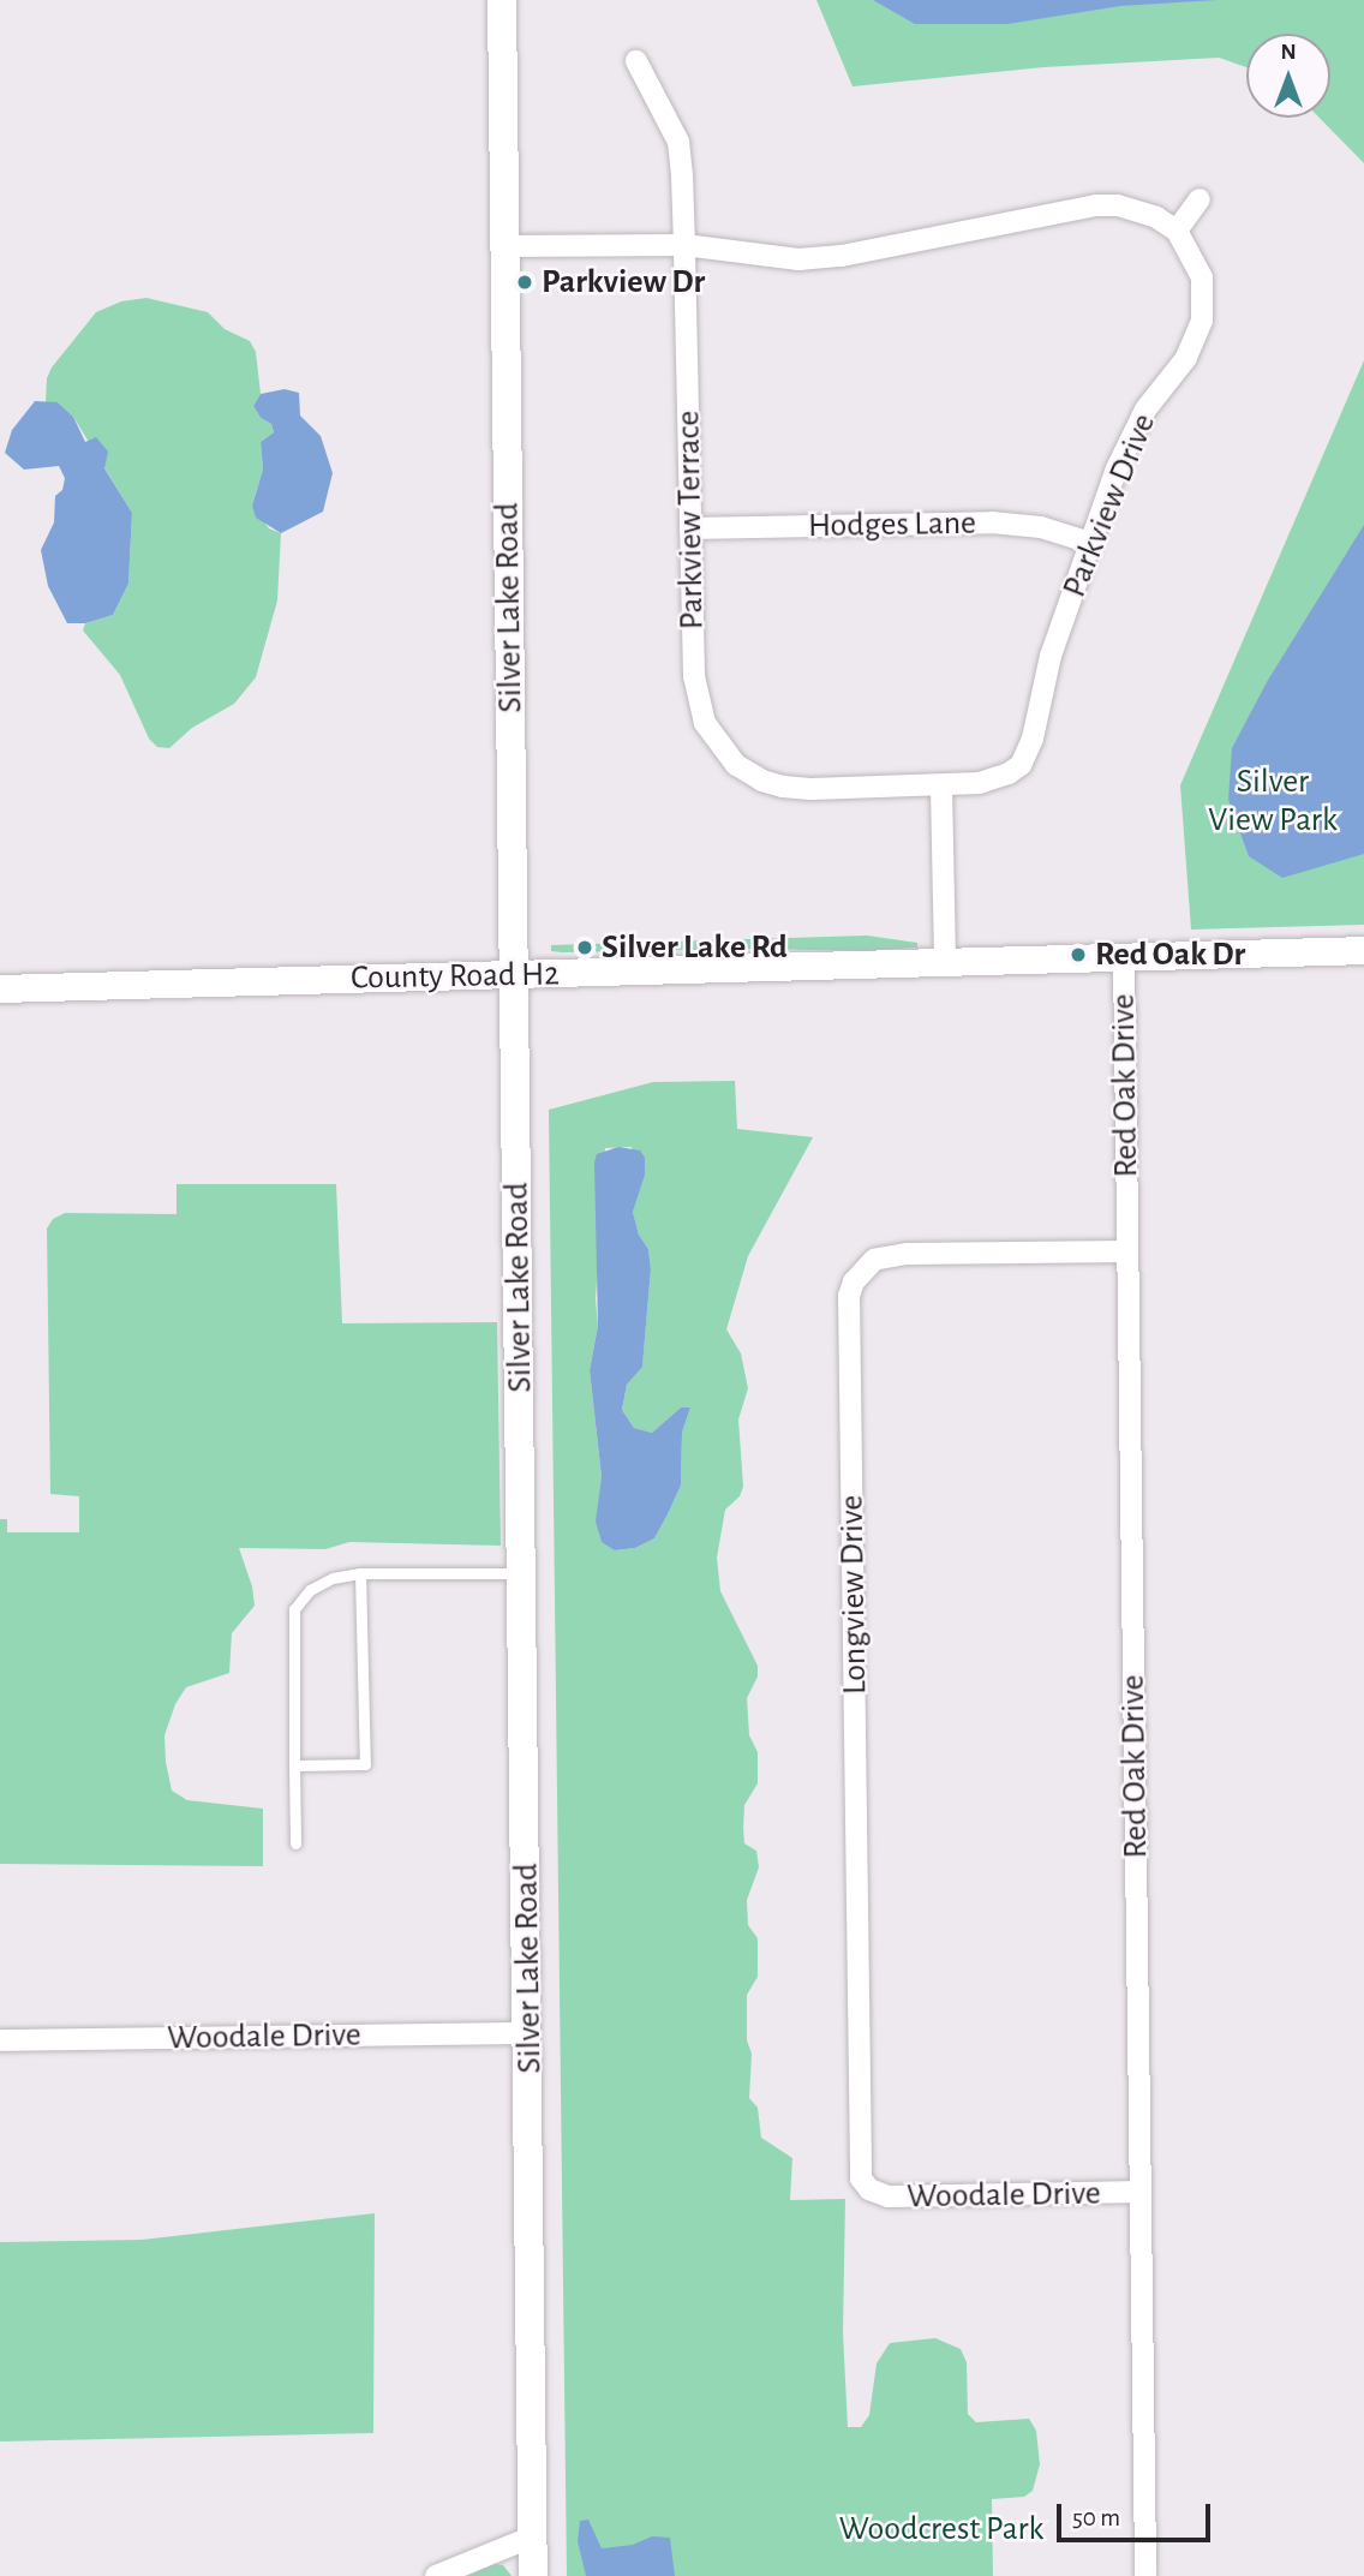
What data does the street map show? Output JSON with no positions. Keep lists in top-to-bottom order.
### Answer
{
  "streets": {
    "main road": ["Silver Lake Road"],
    "street": [
      "Parkview Drive",
      "Parkview Terrace",
      "Hodges Lane",
      "County Road H2",
      "Red Oak Drive",
      "Longview Drive",
      "Woodale Drive"
    ]
  },
  "crossings": [
    ["Parkview Drive", "Parkview Terrace"],
    ["Parkview Drive", "Hodges Lane"],
    ["Parkview Terrace", "Hodges Lane"],
    ["Silver Lake Road", "County Road H2"],
    ["Silver Lake Road", "Woodale Drive"],
    ["County Road H2", "Red Oak Drive"],
    ["Red Oak Drive", "Longview Drive"],
    ["Red Oak Drive", "Woodale Drive"],
    ["Longview Drive", "Woodale Drive"]
  ],
  "parks": ["Silver View Park", "Woodcrest Park"],
  "places": ["Parkview Dr", "Silver Lake Rd", "Red Oak Dr"],
  "scale_bar": "50 m",
  "north": "top"
}
